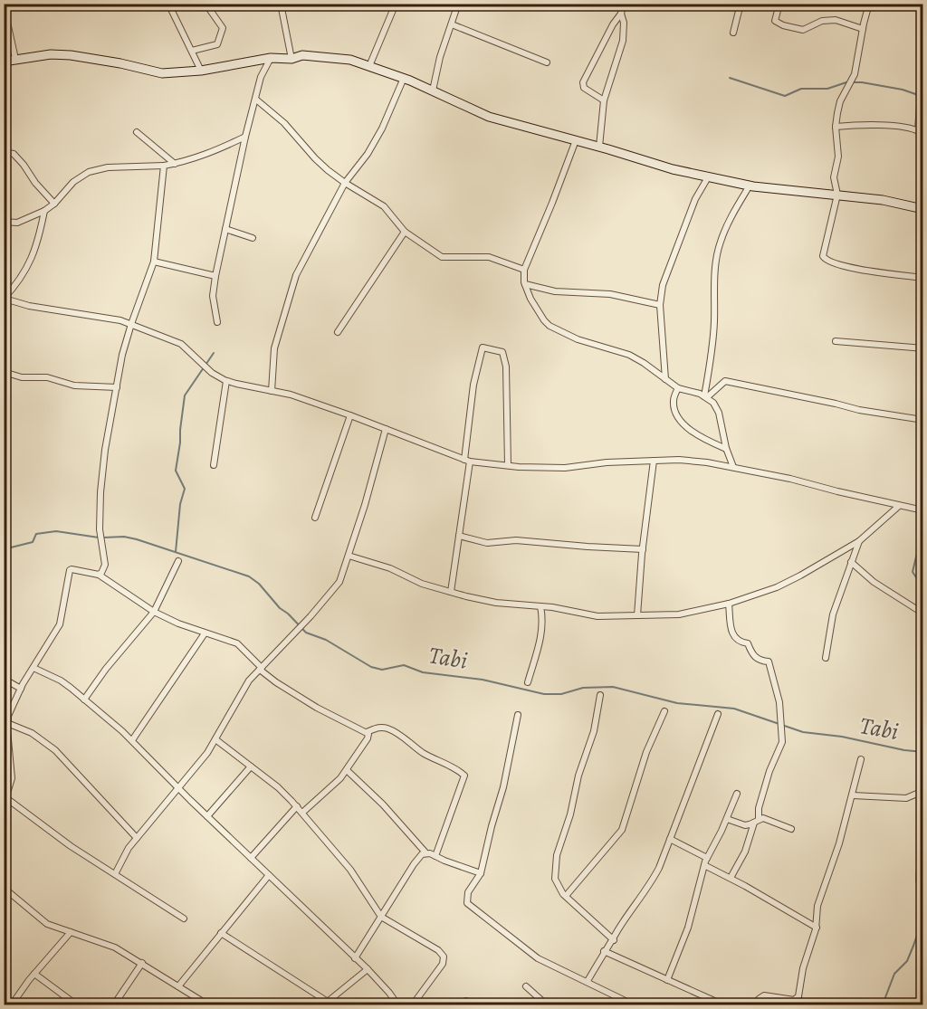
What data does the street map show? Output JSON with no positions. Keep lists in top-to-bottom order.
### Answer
{
  "water": ["Tabi"]
}
